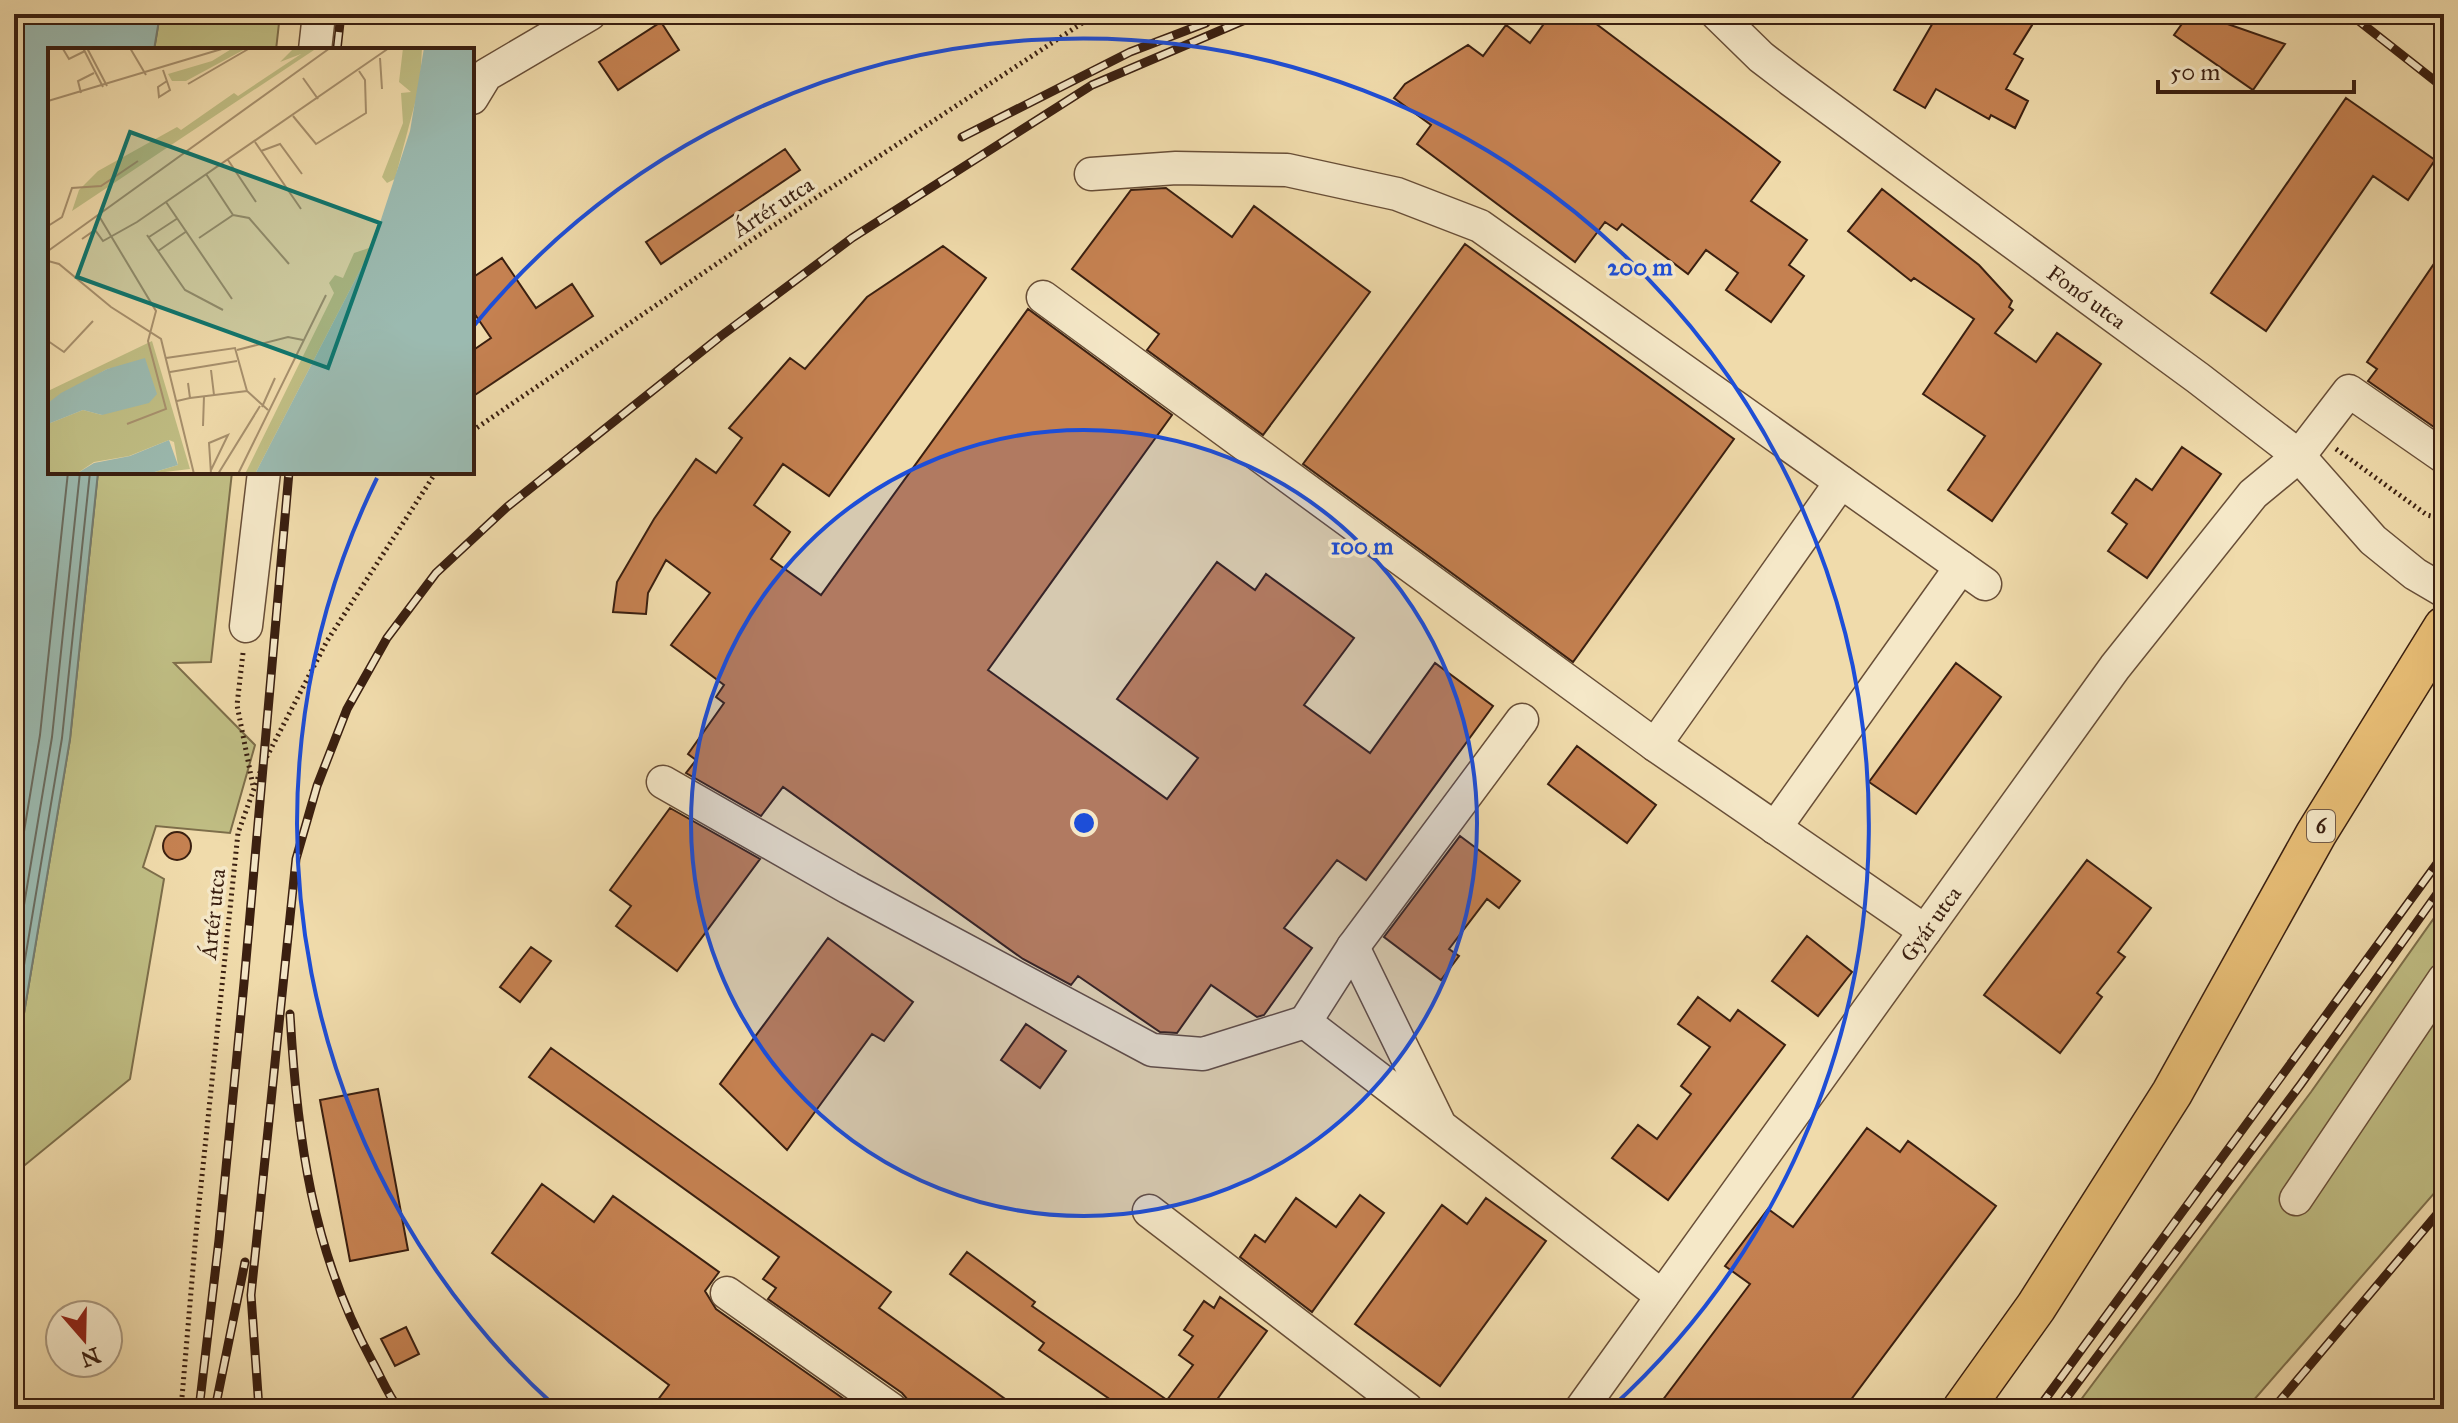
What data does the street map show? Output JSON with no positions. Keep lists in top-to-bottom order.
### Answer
{
  "streets": {
    "main road": ["6"],
    "street": ["Fonó utca", "Gyár utca"],
    "path": ["Ártér utca"]
  },
  "crossings": [
    ["Fonó utca", "Gyár utca"]
  ],
  "scale_bar": "50 m",
  "north": "bottom",
  "rings": ["200 m", "100 m"]
}
